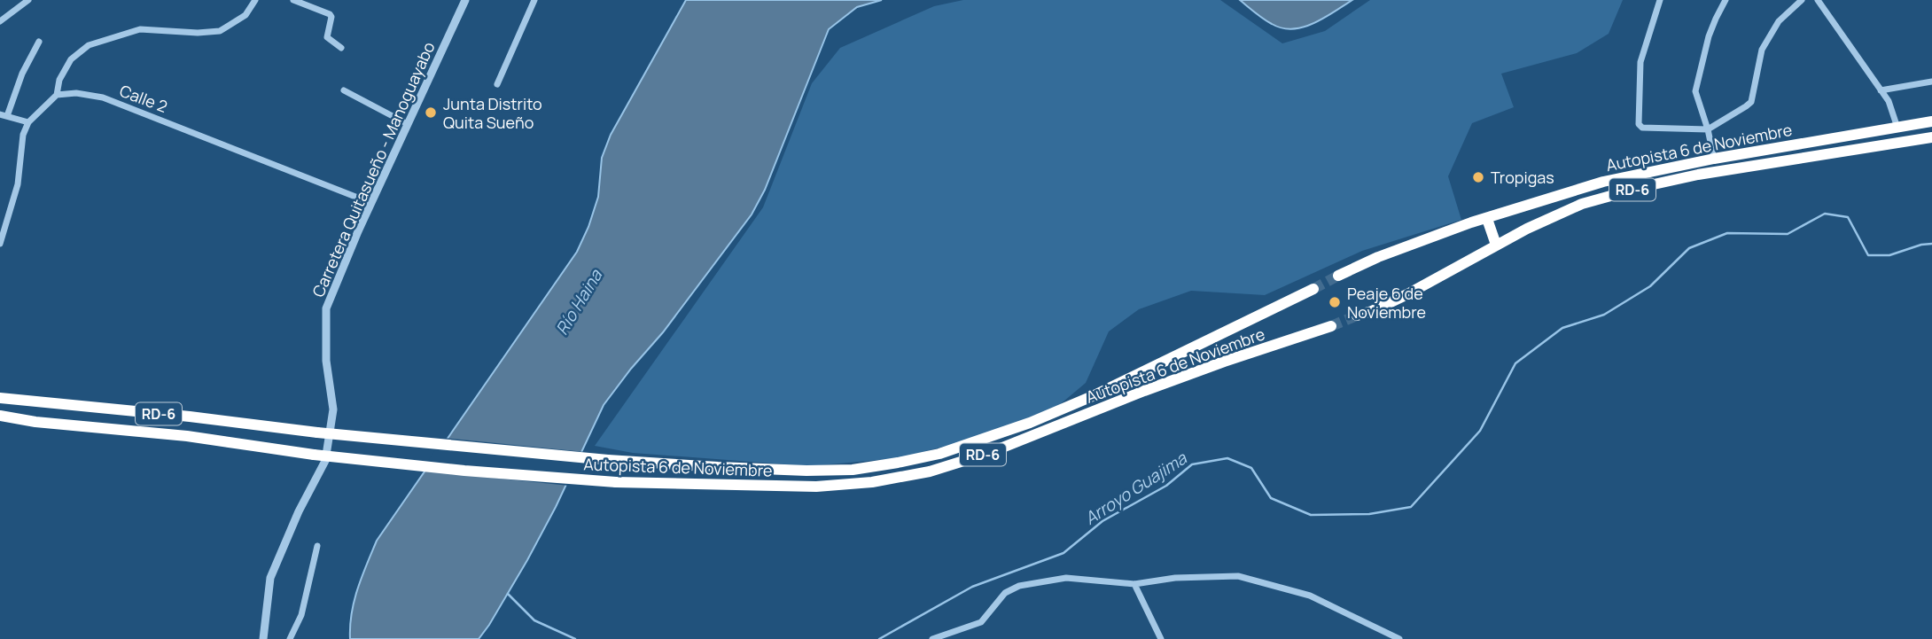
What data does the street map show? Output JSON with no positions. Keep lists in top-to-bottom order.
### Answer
{
  "streets": {
    "highway": ["Autopista 6 de Noviembre", "RD-6"],
    "street": ["Calle 2", "Carretera Quitasueño - Manoguayabo"]
  },
  "crossings": [
    ["Calle 2", "Carretera Quitasueño - Manoguayabo"]
  ],
  "water": ["Río Haina", "Arroyo Guajima"],
  "places": ["Junta Distrito Quita Sueño", "Tropigas", "Peaje 6 de Noviembre"]
}
